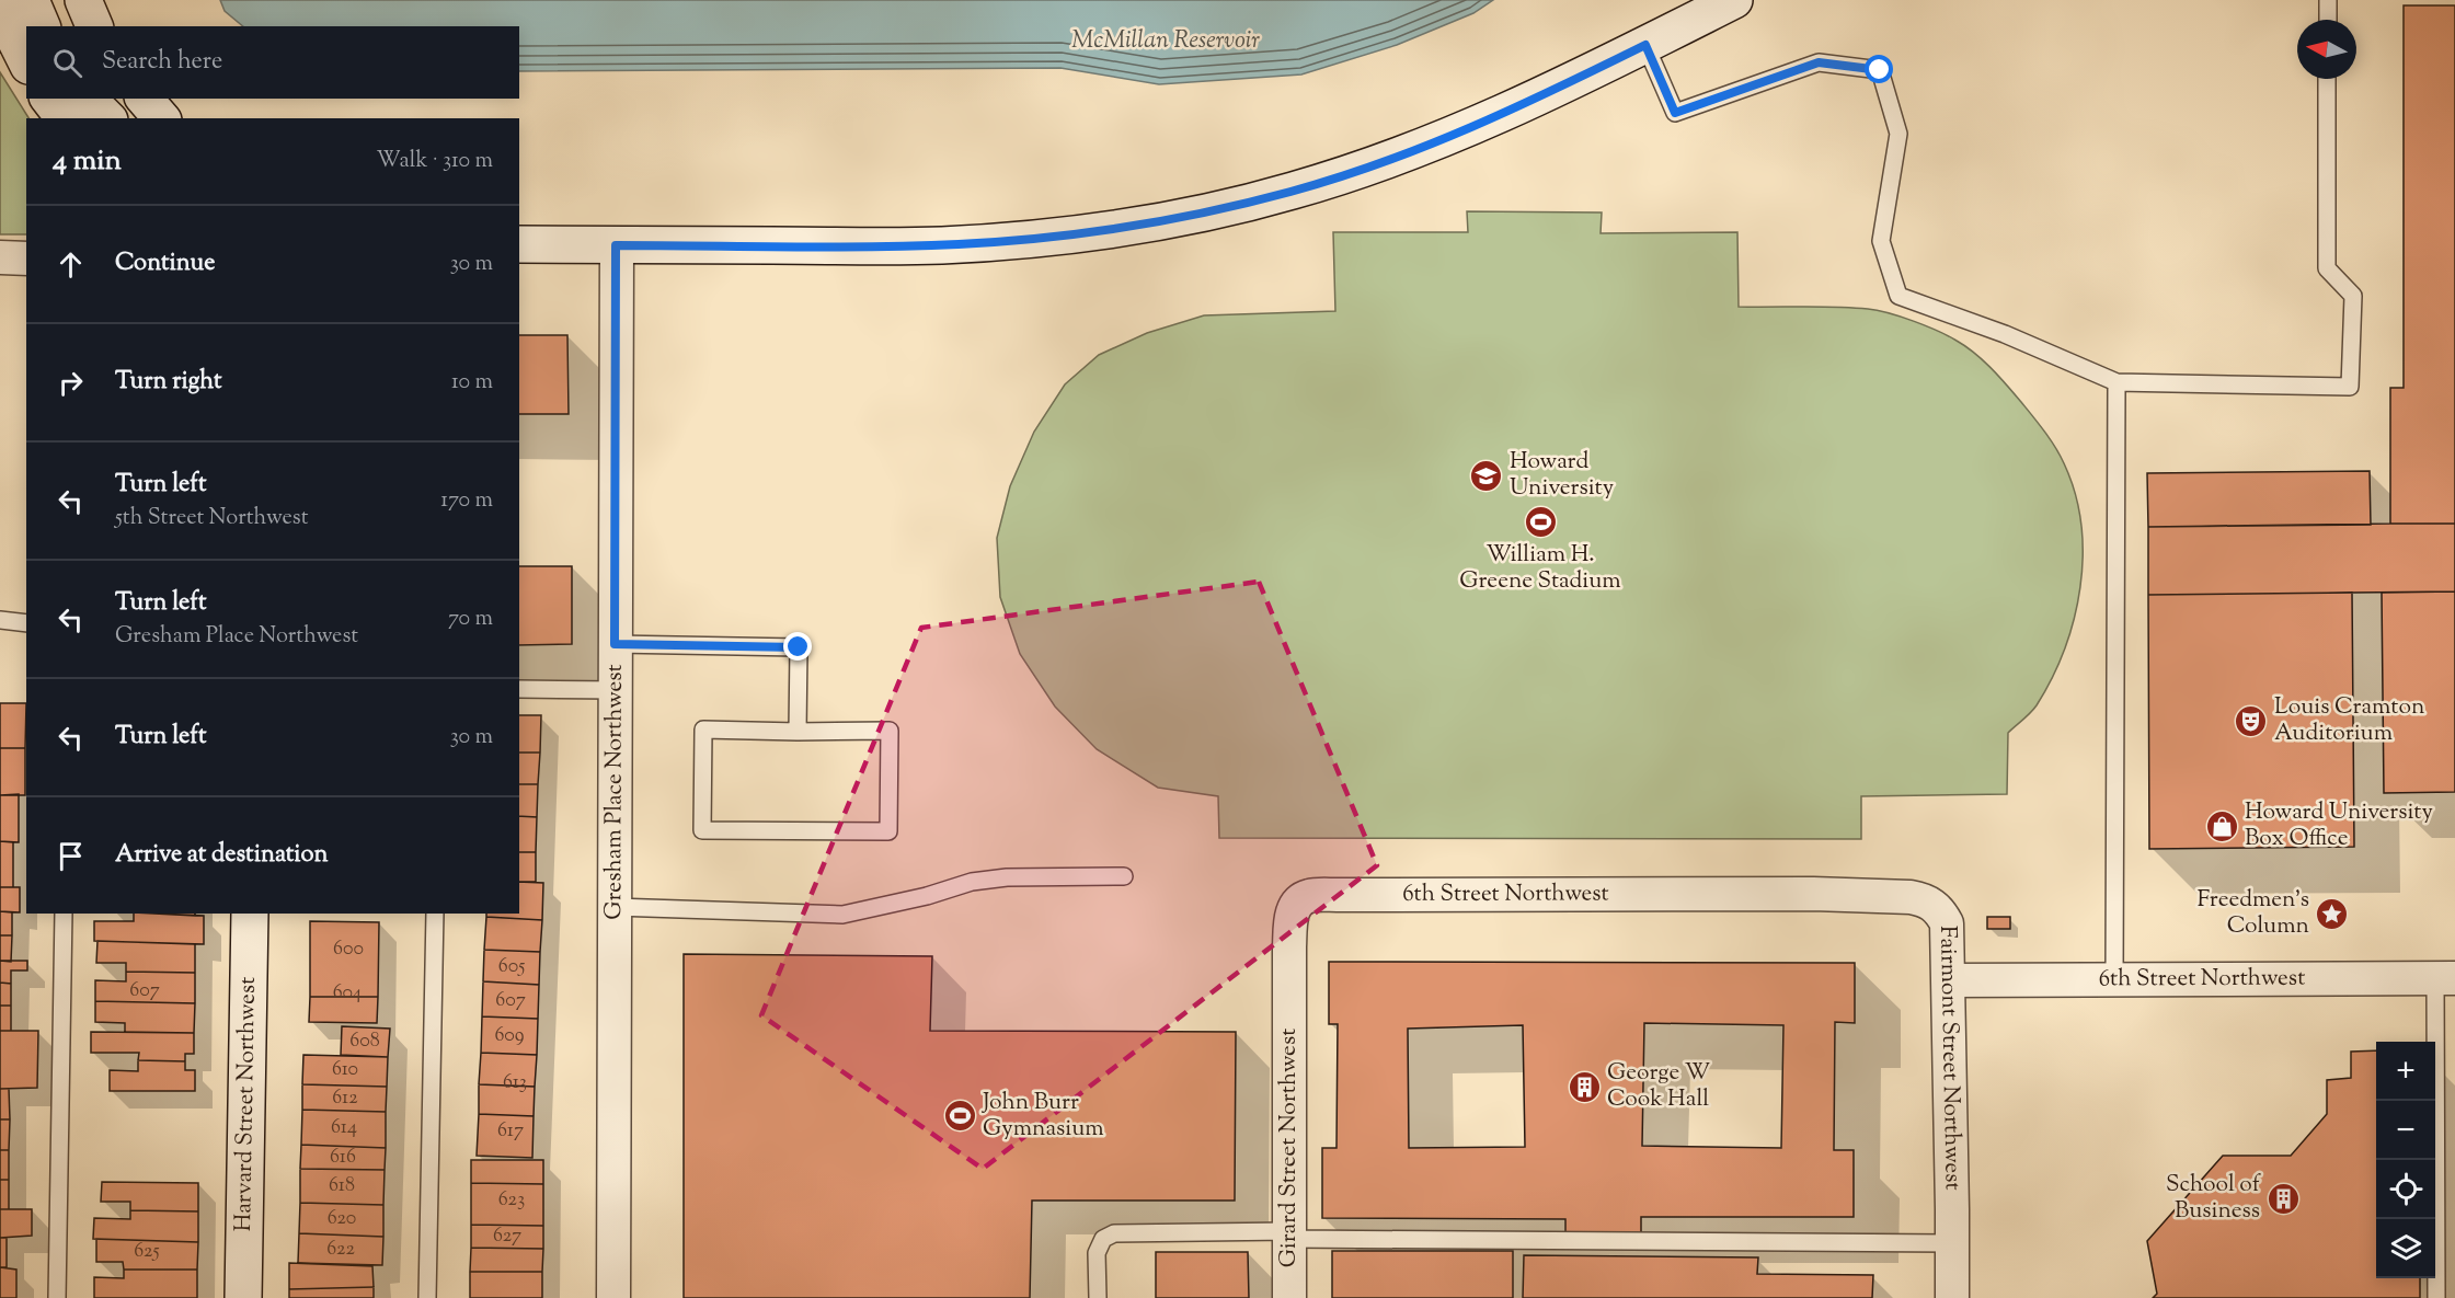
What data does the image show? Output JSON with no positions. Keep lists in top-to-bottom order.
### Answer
{
  "streets": {
    "street": [
      "Gresham Place Northwest",
      "6th Street Northwest",
      "Fairmont Street Northwest",
      "Harvard Street Northwest",
      "Girard Street Northwest"
    ]
  },
  "crossings": [
    ["6th Street Northwest", "Fairmont Street Northwest"],
    ["6th Street Northwest", "Girard Street Northwest"]
  ],
  "water": ["McMillan Reservoir"],
  "places": {
    "school or university": ["Howard University"],
    "sports": ["William H. Greene Stadium", "John Burr Gymnasium"],
    "theatre": ["Louis Cramton Auditorium"],
    "shop": ["Howard University Box Office"],
    "place": ["Freedmen's Column"],
    "building": ["George W Cook Hall", "School of Business"]
  },
  "house_numbers": [
    "600",
    "605",
    "607",
    "604",
    "607",
    "609",
    "608",
    "610",
    "613",
    "612",
    "614",
    "617",
    "616",
    "618",
    "623",
    "620",
    "627",
    "622",
    "625"
  ],
  "north": "left",
  "page": {
    "search": "Search here",
    "heading": ["4 min", "Walk · 310 m"],
    "list": [
      ["Continue", "30 m"],
      ["Turn right", "10 m"],
      ["Turn left", "5th Street Northwest", "170 m"],
      ["Turn left", "Gresham Place Northwest", "70 m"],
      ["Turn left", "30 m"],
      "Arrive at destination"
    ],
    "map_buttons": ["+", "−"]
  }
}
